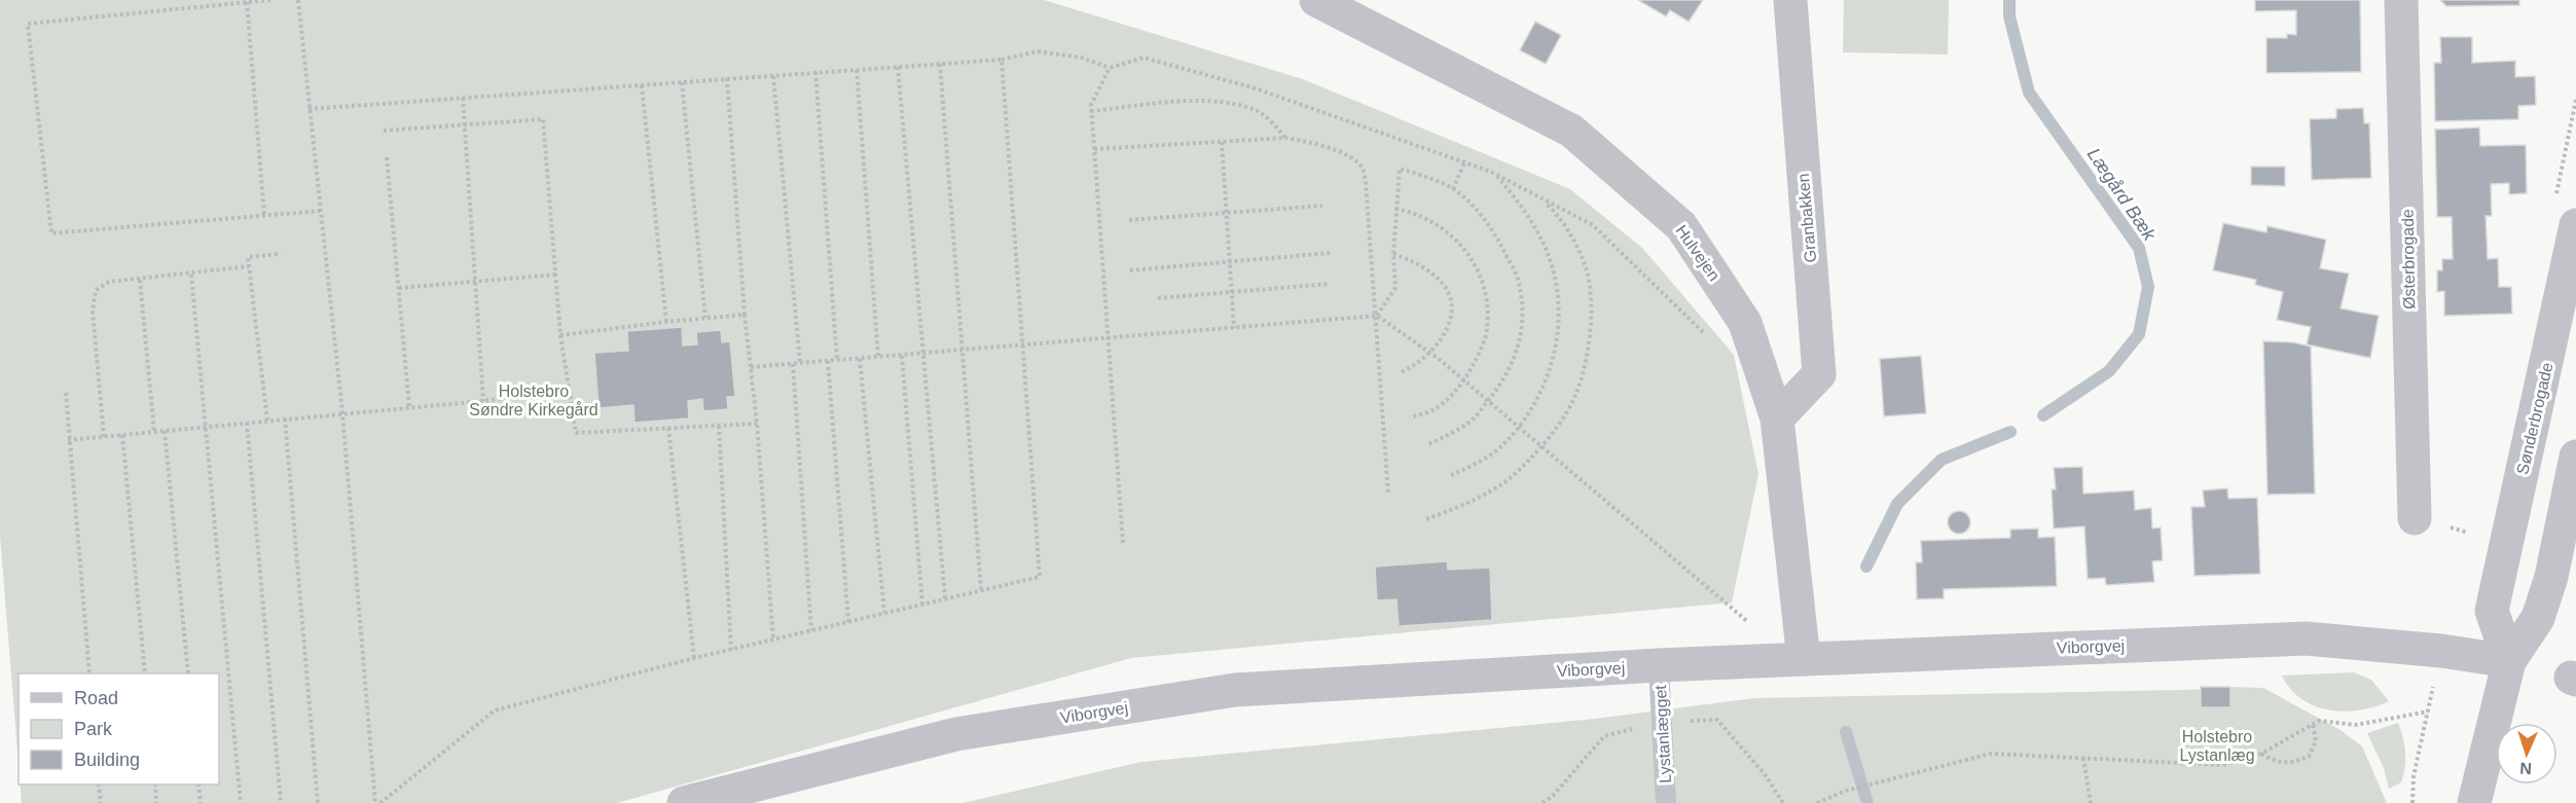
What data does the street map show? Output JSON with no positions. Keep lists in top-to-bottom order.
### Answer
{
  "streets": {
    "street": [
      "Granbakken",
      "Hulvejen",
      "Østerbrogade",
      "Sønderbrogade",
      "Viborgvej"
    ],
    "lane": ["Lystanlægget"]
  },
  "crossings": [
    ["Granbakken", "Hulvejen"],
    ["Hulvejen", "Viborgvej"],
    ["Sønderbrogade", "Viborgvej"],
    ["Viborgvej", "Lystanlægget"]
  ],
  "water": ["Lægård Bæk"],
  "parks": ["Holstebro Søndre Kirkegård", "Holstebro Lystanlæg"],
  "legend": ["Road", "Park", "Building"],
  "north": "bottom"
}
